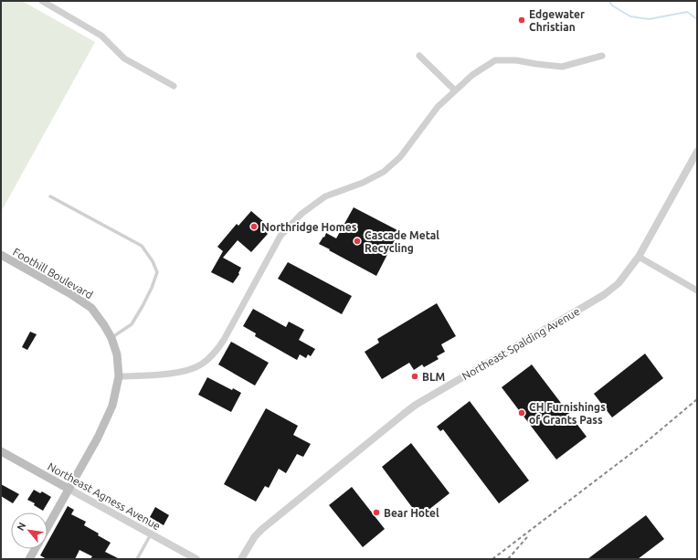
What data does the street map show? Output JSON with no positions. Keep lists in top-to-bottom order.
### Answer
{
  "streets": {
    "main road": ["Foothill Boulevard", "Northeast Agness Avenue"],
    "street": ["Northeast Spalding Avenue"]
  },
  "crossings": [
    ["Foothill Boulevard", "Northeast Agness Avenue"]
  ],
  "places": [
    "Edgewater Christian",
    "Northridge Homes",
    "Cascade Metal Recycling",
    "BLM",
    "CH Furnishings of Grants Pass",
    "Bear Hotel"
  ],
  "north": "top left"
}
